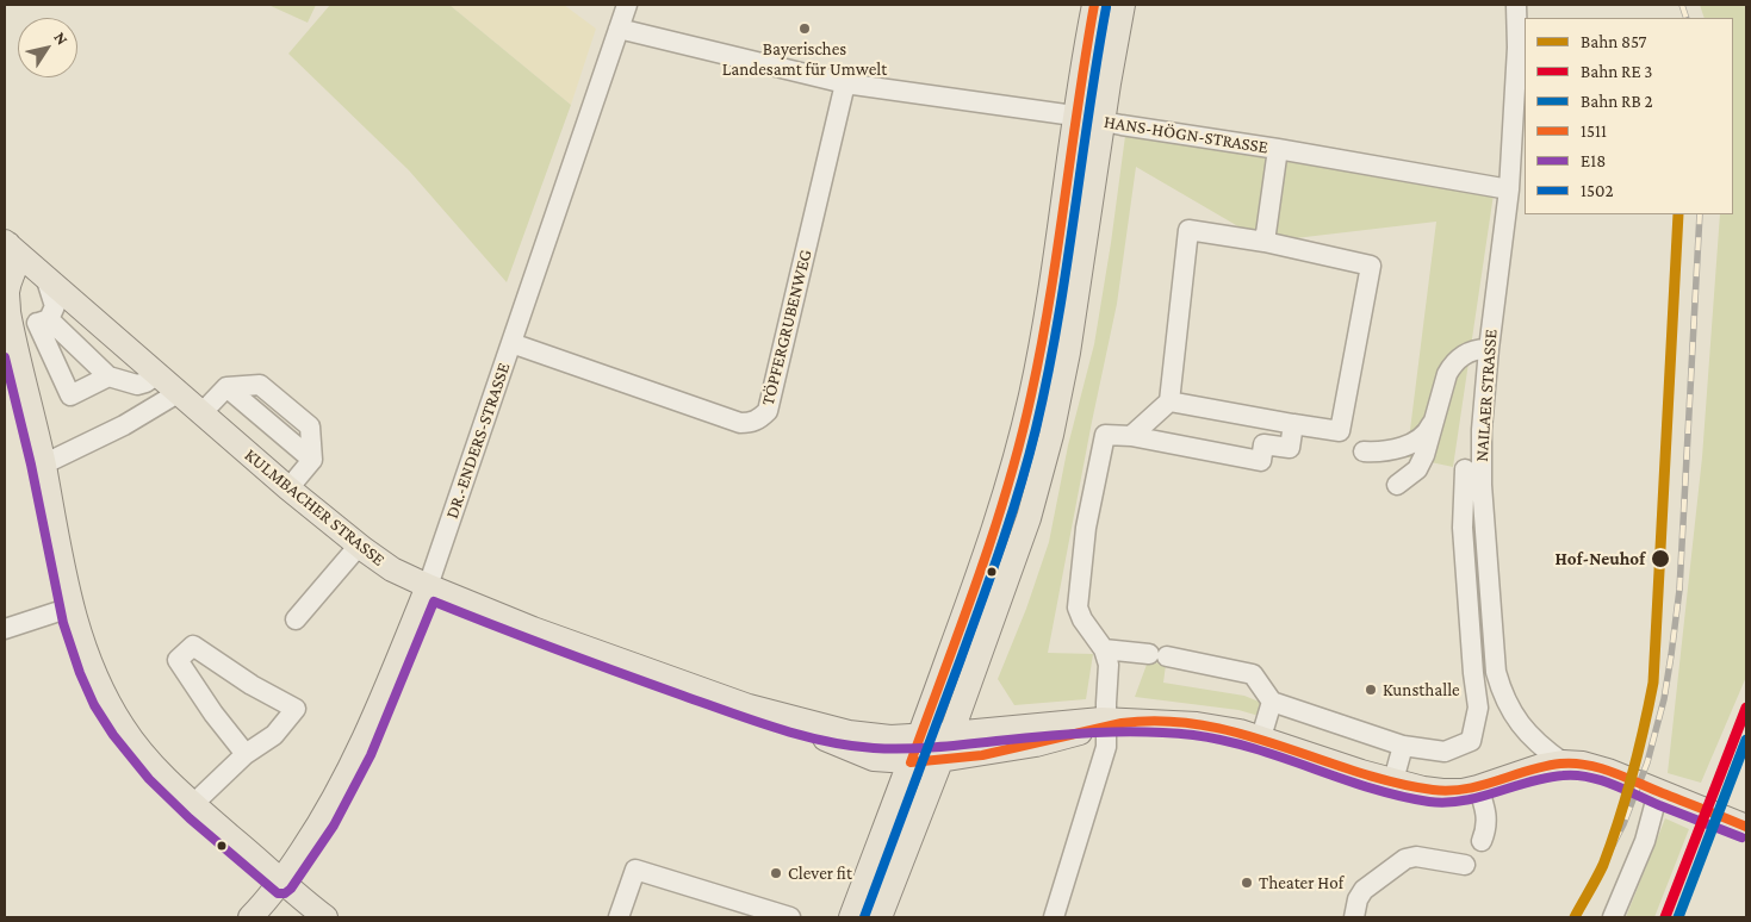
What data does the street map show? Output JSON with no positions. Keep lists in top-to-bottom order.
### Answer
{
  "streets": {
    "main road": ["DR.-ENDERS-STRASSE", "KULMBACHER STRASSE"],
    "street": ["HANS-HÖGN-STRASSE", "TÖPFERGRUBENWEG", "NAILAER STRASSE"]
  },
  "crossings": [
    ["HANS-HÖGN-STRASSE", "TÖPFERGRUBENWEG"],
    ["HANS-HÖGN-STRASSE", "NAILAER STRASSE"],
    ["HANS-HÖGN-STRASSE", "DR.-ENDERS-STRASSE"],
    ["TÖPFERGRUBENWEG", "DR.-ENDERS-STRASSE"],
    ["NAILAER STRASSE", "KULMBACHER STRASSE"],
    ["DR.-ENDERS-STRASSE", "KULMBACHER STRASSE"]
  ],
  "places": [
    "Bayerisches Landesamt für Umwelt",
    "Hof-Neuhof",
    "Kunsthalle",
    "Clever fit",
    "Theater Hof"
  ],
  "lines": [
    "transit line 1511",
    "transit line 1502",
    "rail line 857",
    "transit line E18"
  ],
  "legend": [
    "Bahn 857",
    "Bahn RE 3",
    "Bahn RB 2",
    "1511",
    "E18",
    "1502"
  ],
  "north": "top right"
}
